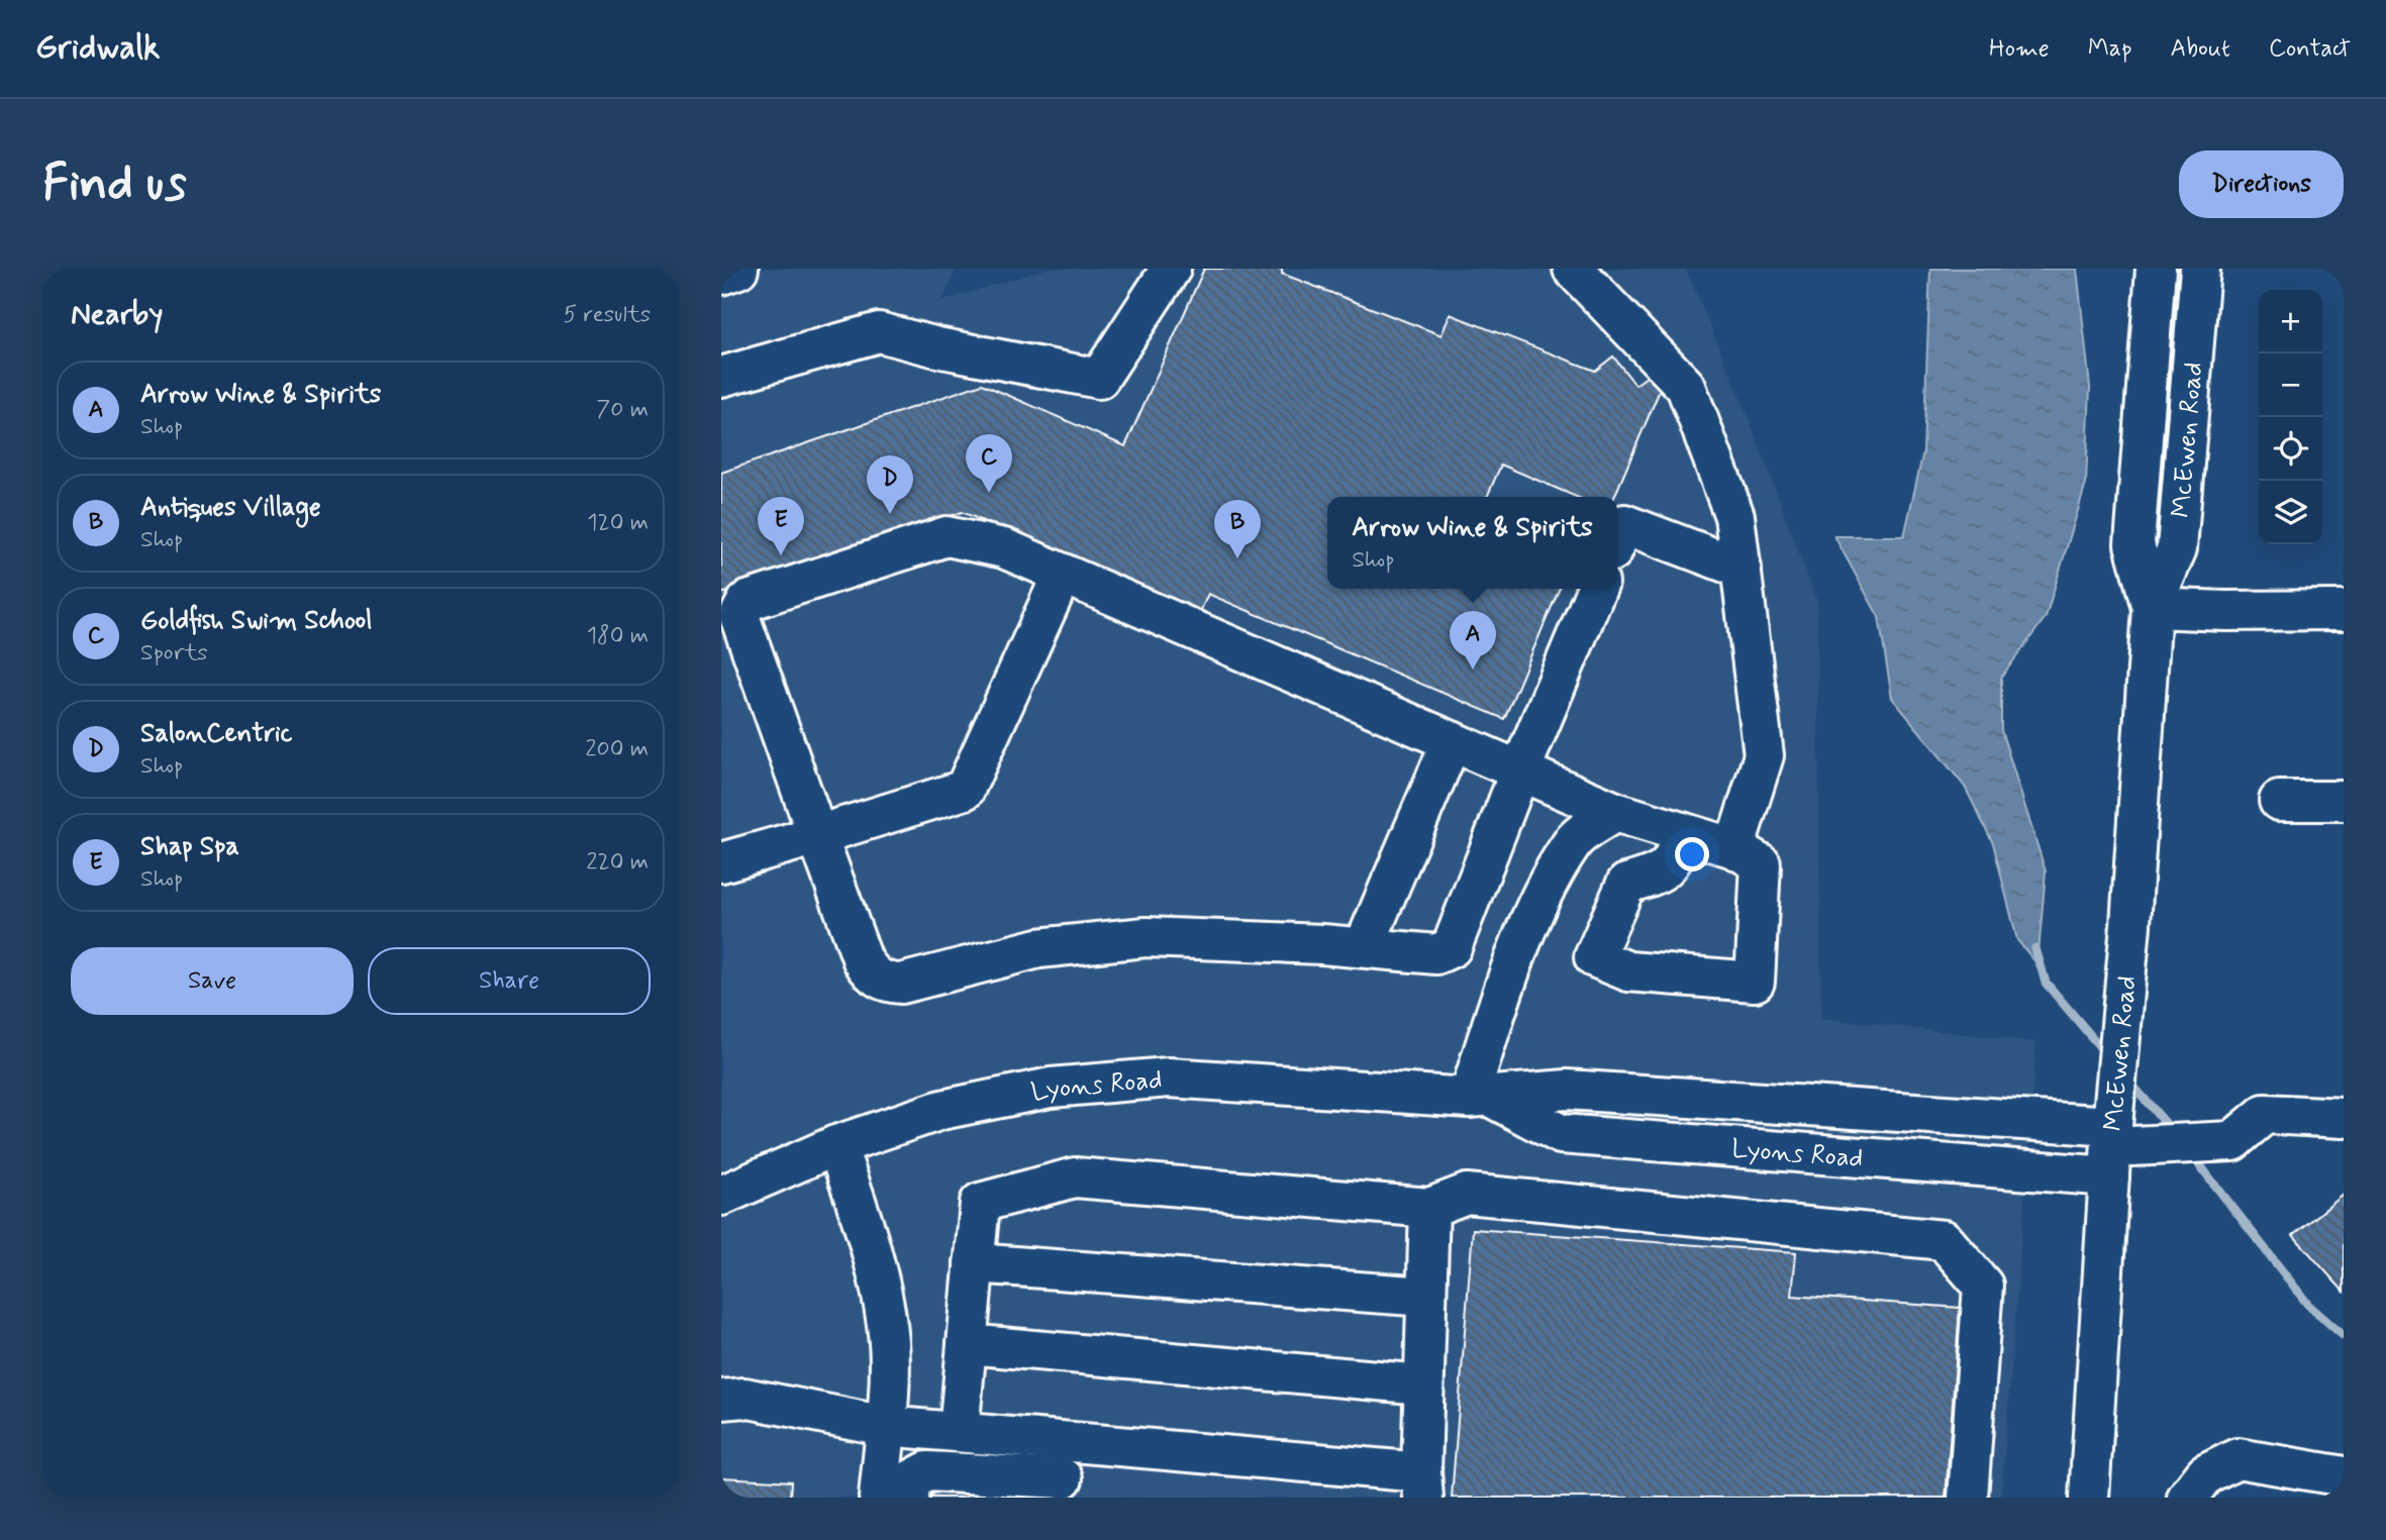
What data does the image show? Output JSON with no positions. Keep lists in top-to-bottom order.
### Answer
{
  "streets": {
    "street": ["McEwen Road", "Lyons Road"]
  },
  "crossings": [
    ["McEwen Road", "Lyons Road"]
  ],
  "page": {
    "header": "Gridwalk",
    "nav": [
      "Home",
      "Map",
      "About",
      "Contact"
    ],
    "buttons": [
      "Directions",
      ["Save", "Share"]
    ],
    "title": "Find us",
    "heading": ["Nearby", "5 results"],
    "map_buttons": ["+", "−"],
    "list": [
      {
        "mark": "A",
        "name": "Arrow Wine & Spirits",
        "note": "Shop",
        "value": "70 m"
      },
      {
        "mark": "B",
        "name": "Antiques Village",
        "note": "Shop",
        "value": "120 m"
      },
      {
        "mark": "C",
        "name": "Goldfish Swim School",
        "note": "Sports",
        "value": "180 m"
      },
      {
        "mark": "D",
        "name": "SalonCentric",
        "note": "Shop",
        "value": "200 m"
      },
      {
        "mark": "E",
        "name": "Shap Spa",
        "note": "Shop",
        "value": "220 m"
      }
    ],
    "pins": [
      "C",
      "D",
      "E",
      "B",
      "A"
    ],
    "popup": ["Arrow Wine & Spirits", "Shop"]
  }
}
